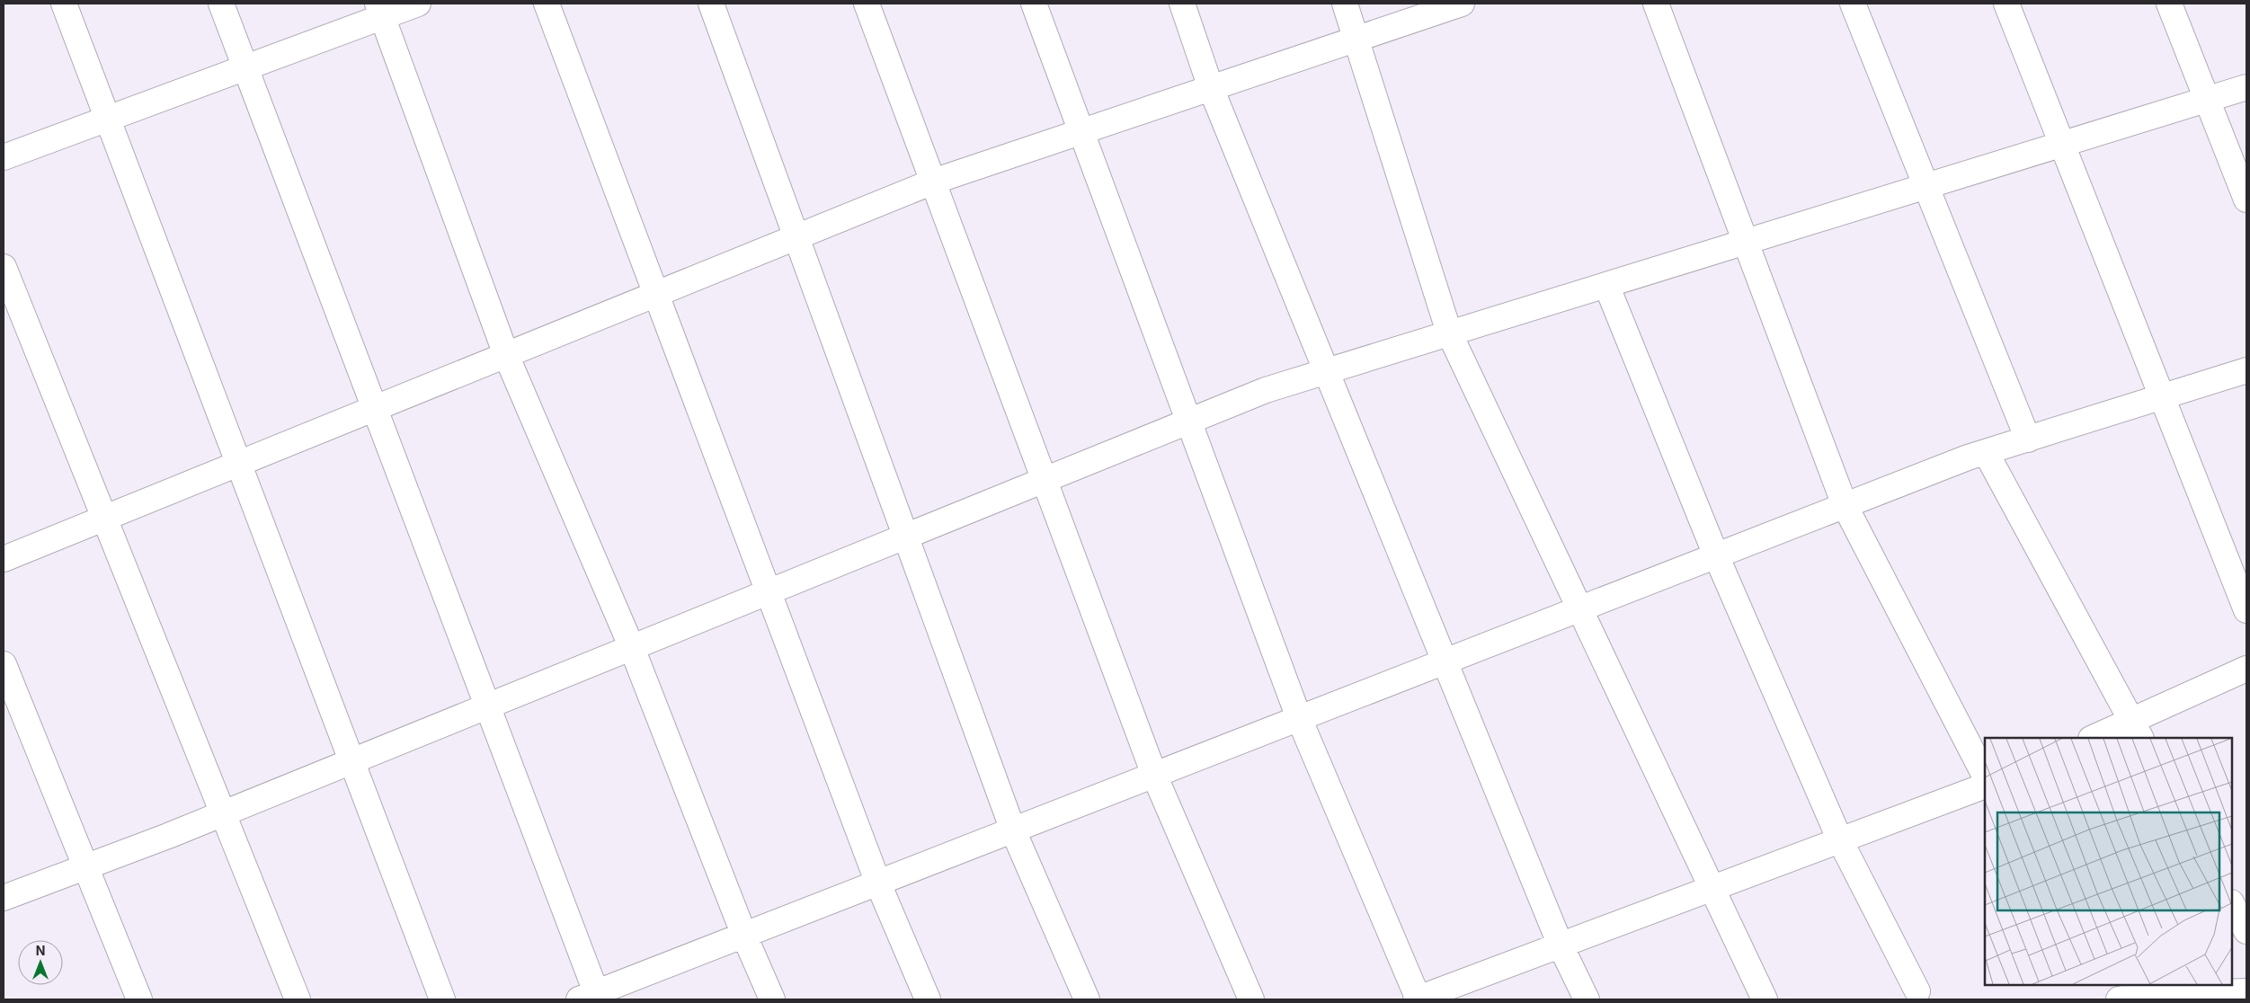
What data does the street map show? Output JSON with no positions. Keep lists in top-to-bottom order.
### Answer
{
  "north": "top"
}
